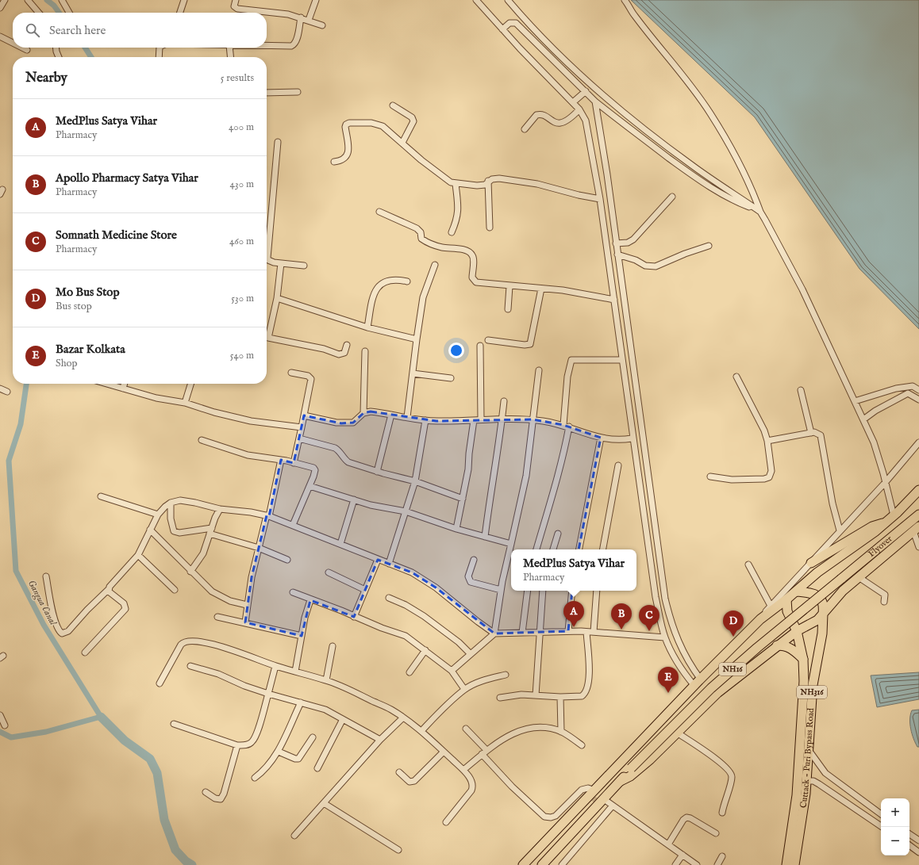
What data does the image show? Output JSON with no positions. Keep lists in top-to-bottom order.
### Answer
{
  "streets": {
    "highway": [
      "Flyover",
      "NH16",
      "NH316",
      "Cuttack - Puri Bypass Road"
    ]
  },
  "crossings": [
    ["Flyover", "NH16"],
    ["NH16", "Cuttack - Puri Bypass Road"]
  ],
  "water": ["Gangua Canal"],
  "page": {
    "search": "Search here",
    "heading": ["Nearby", "5 results"],
    "list": [
      {
        "mark": "A",
        "name": "MedPlus Satya Vihar",
        "note": "Pharmacy",
        "value": "400 m"
      },
      {
        "mark": "B",
        "name": "Apollo Pharmacy Satya Vihar",
        "note": "Pharmacy",
        "value": "430 m"
      },
      {
        "mark": "C",
        "name": "Somnath Medicine Store",
        "note": "Pharmacy",
        "value": "460 m"
      },
      {
        "mark": "D",
        "name": "Mo Bus Stop",
        "note": "Bus stop",
        "value": "530 m"
      },
      {
        "mark": "E",
        "name": "Bazar Kolkata",
        "note": "Shop",
        "value": "540 m"
      }
    ],
    "popup": ["MedPlus Satya Vihar", "Pharmacy"],
    "pins": [
      "A",
      "B",
      "C",
      "D",
      "E"
    ],
    "map_buttons": ["+", "−"]
  }
}
